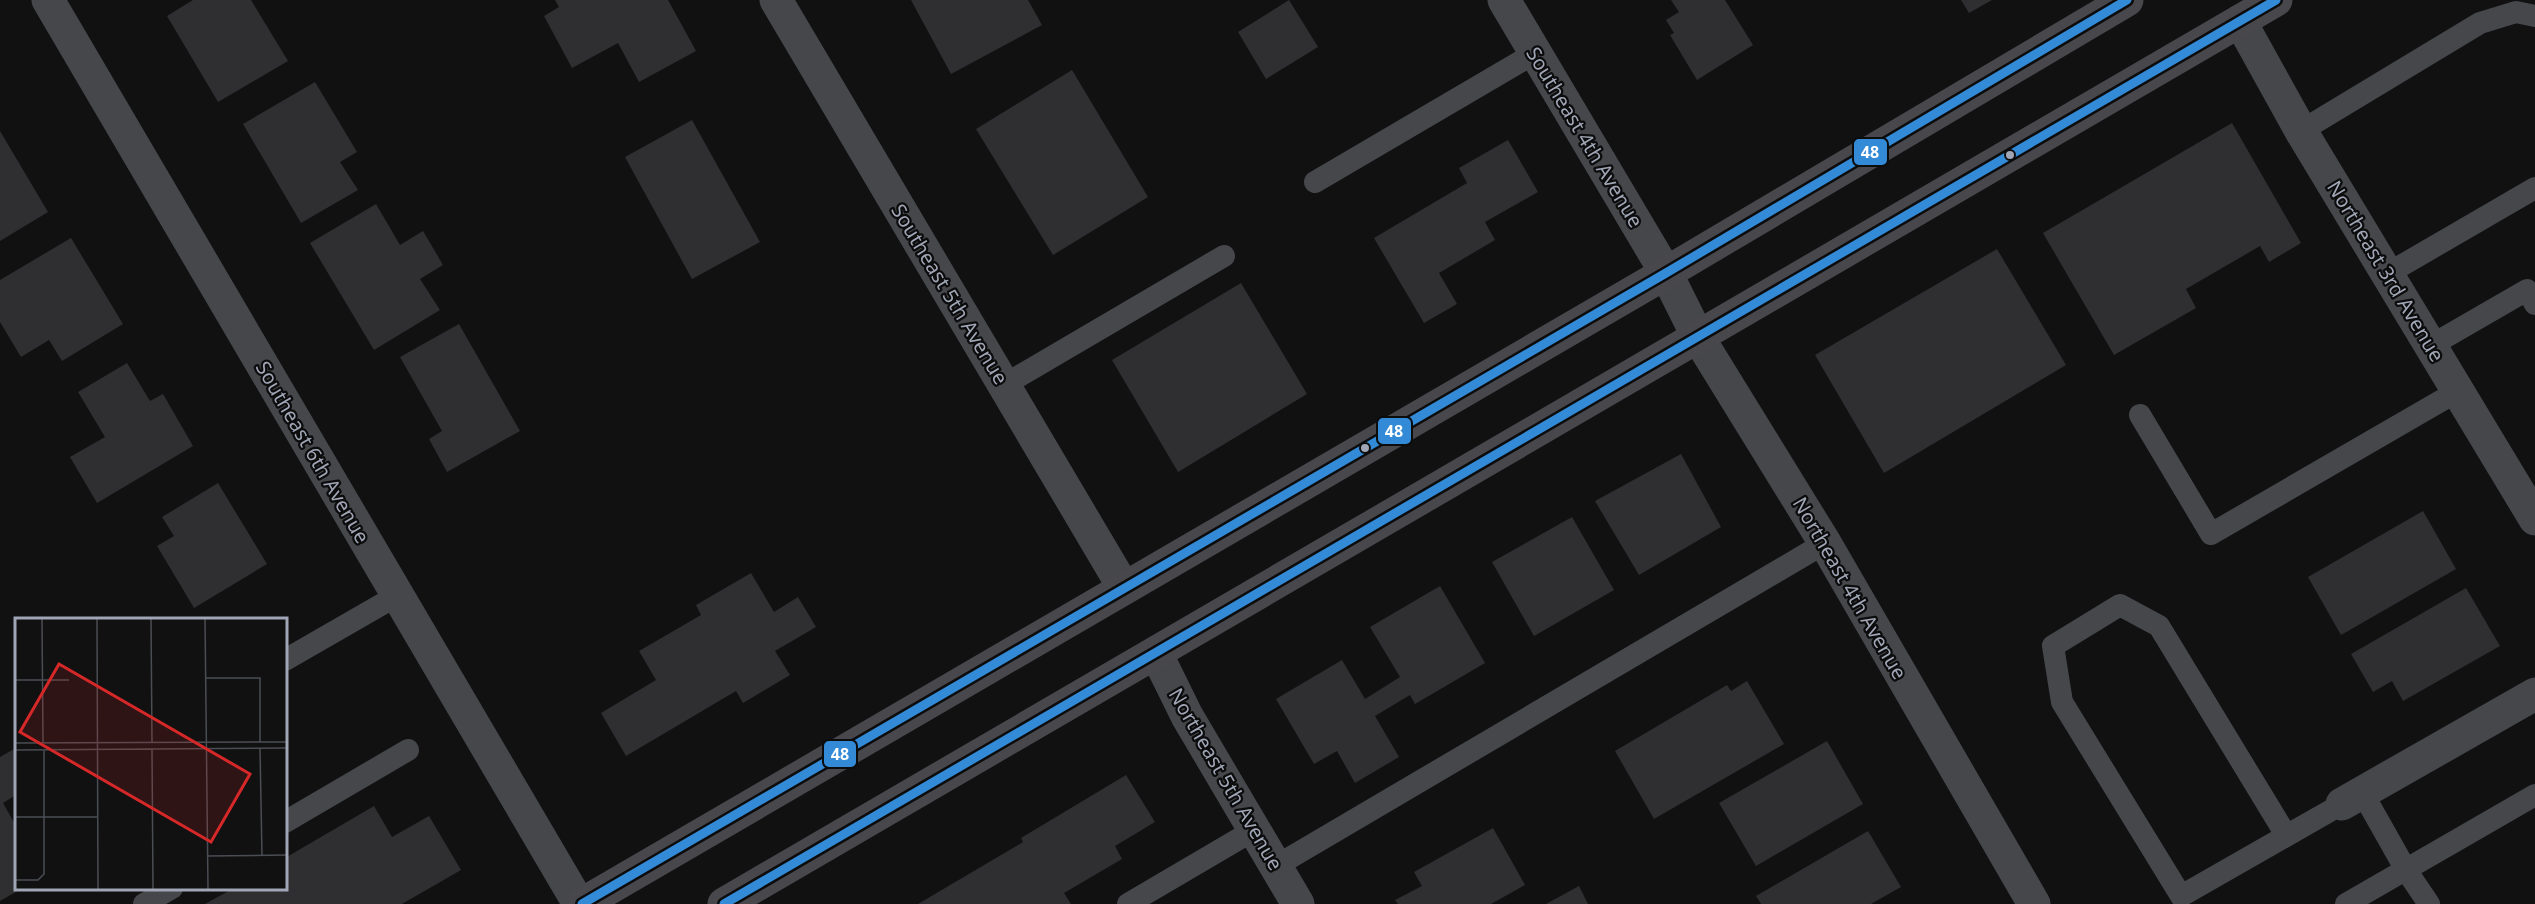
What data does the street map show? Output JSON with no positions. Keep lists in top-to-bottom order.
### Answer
{
  "streets": {
    "street": [
      "Southeast 4th Avenue",
      "Northeast 3rd Avenue",
      "Southeast 5th Avenue",
      "Southeast 6th Avenue",
      "Northeast 4th Avenue",
      "Northeast 5th Avenue"
    ]
  },
  "crossings": [
    ["Southeast 4th Avenue", "Northeast 4th Avenue"]
  ],
  "lines": ["transit line 48"]
}
